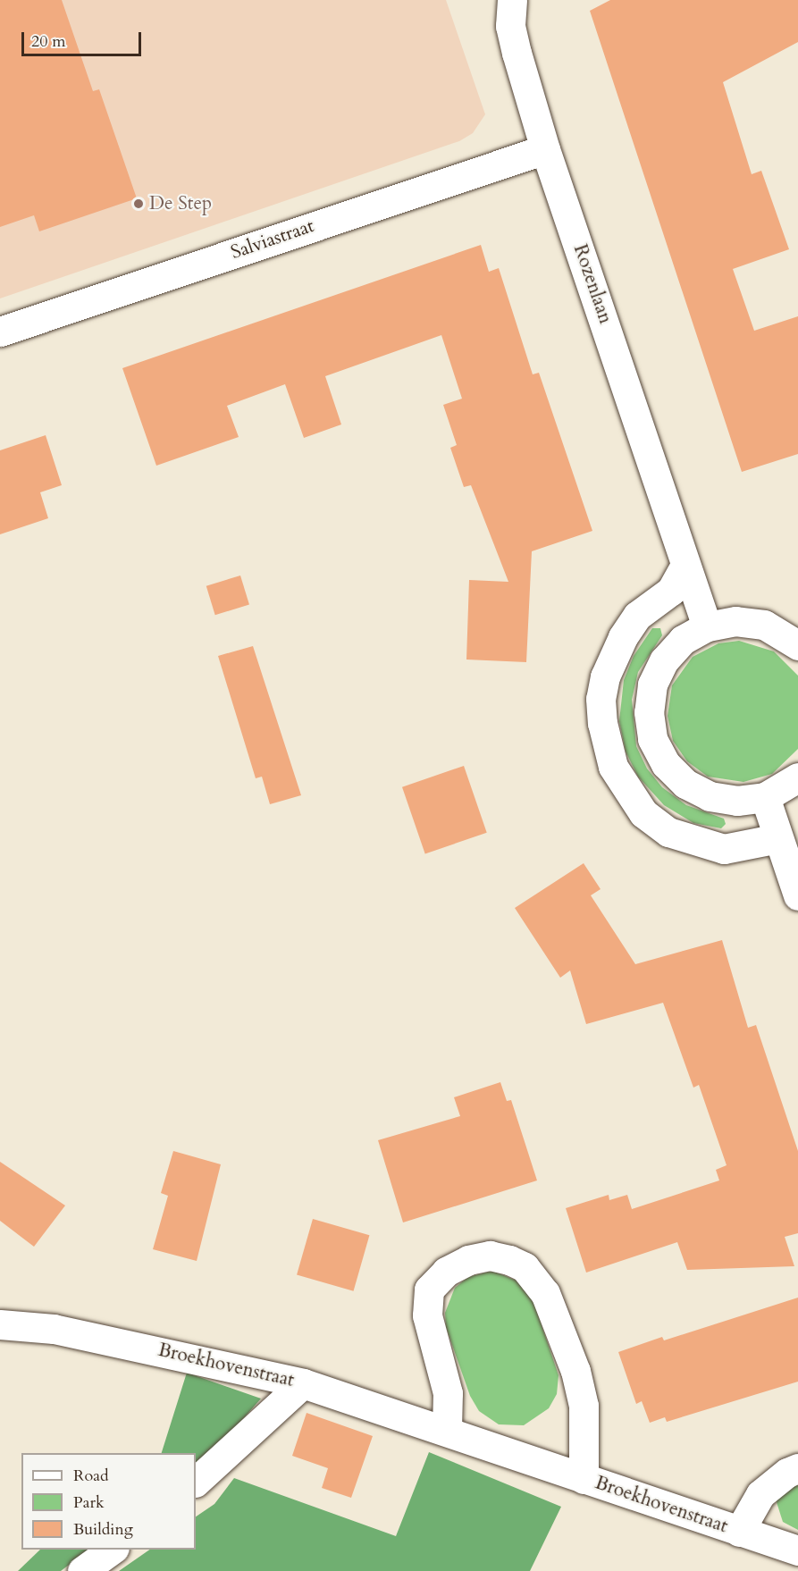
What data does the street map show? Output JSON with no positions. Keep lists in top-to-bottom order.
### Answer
{
  "streets": {
    "street": ["Salviastraat", "Rozenlaan", "Broekhovenstraat"]
  },
  "crossings": [
    ["Salviastraat", "Rozenlaan"]
  ],
  "places": ["De Step"],
  "legend": ["Road", "Park", "Building"],
  "scale_bar": "20 m"
}
